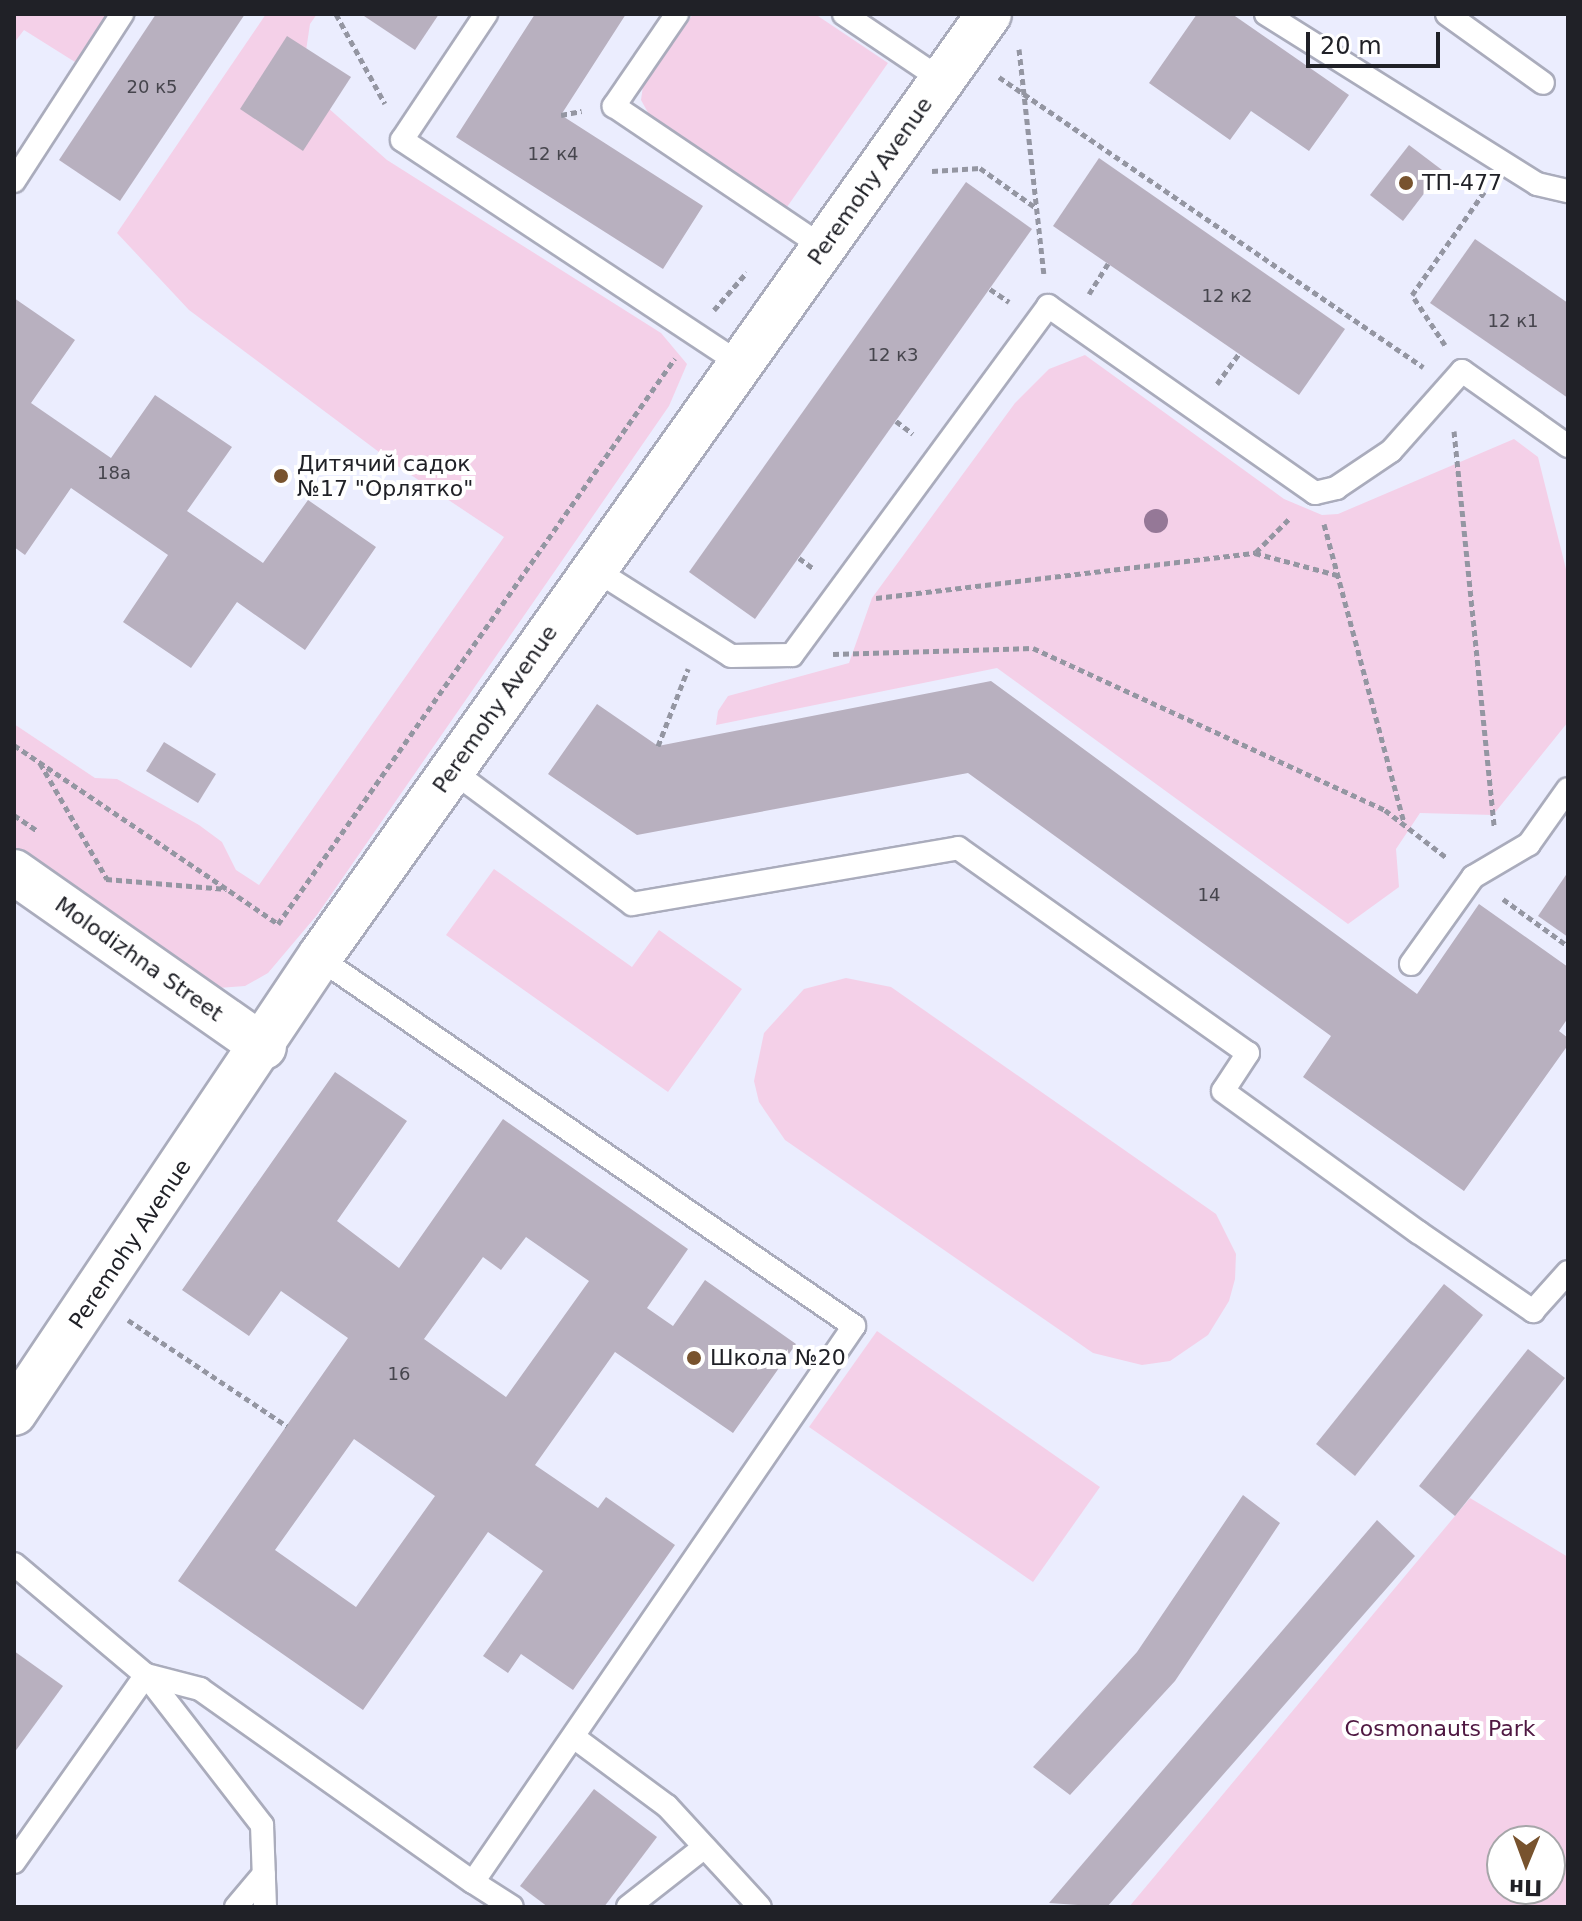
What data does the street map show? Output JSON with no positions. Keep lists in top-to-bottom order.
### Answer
{
  "streets": {
    "street": ["Peremohy Avenue", "Molodizhna Street"]
  },
  "crossings": [
    ["Peremohy Avenue", "Molodizhna Street"]
  ],
  "parks": ["Cosmonauts Park"],
  "places": ["ТП-477", "Дитячий садок №17 \"Орлятко\"", "Школа №20"],
  "house_numbers": [
    "20 к5",
    "12 к4",
    "12 к2",
    "12 к1",
    "12 к3",
    "18а",
    "14",
    "16"
  ],
  "scale_bar": "20 m",
  "north": "bottom"
}
